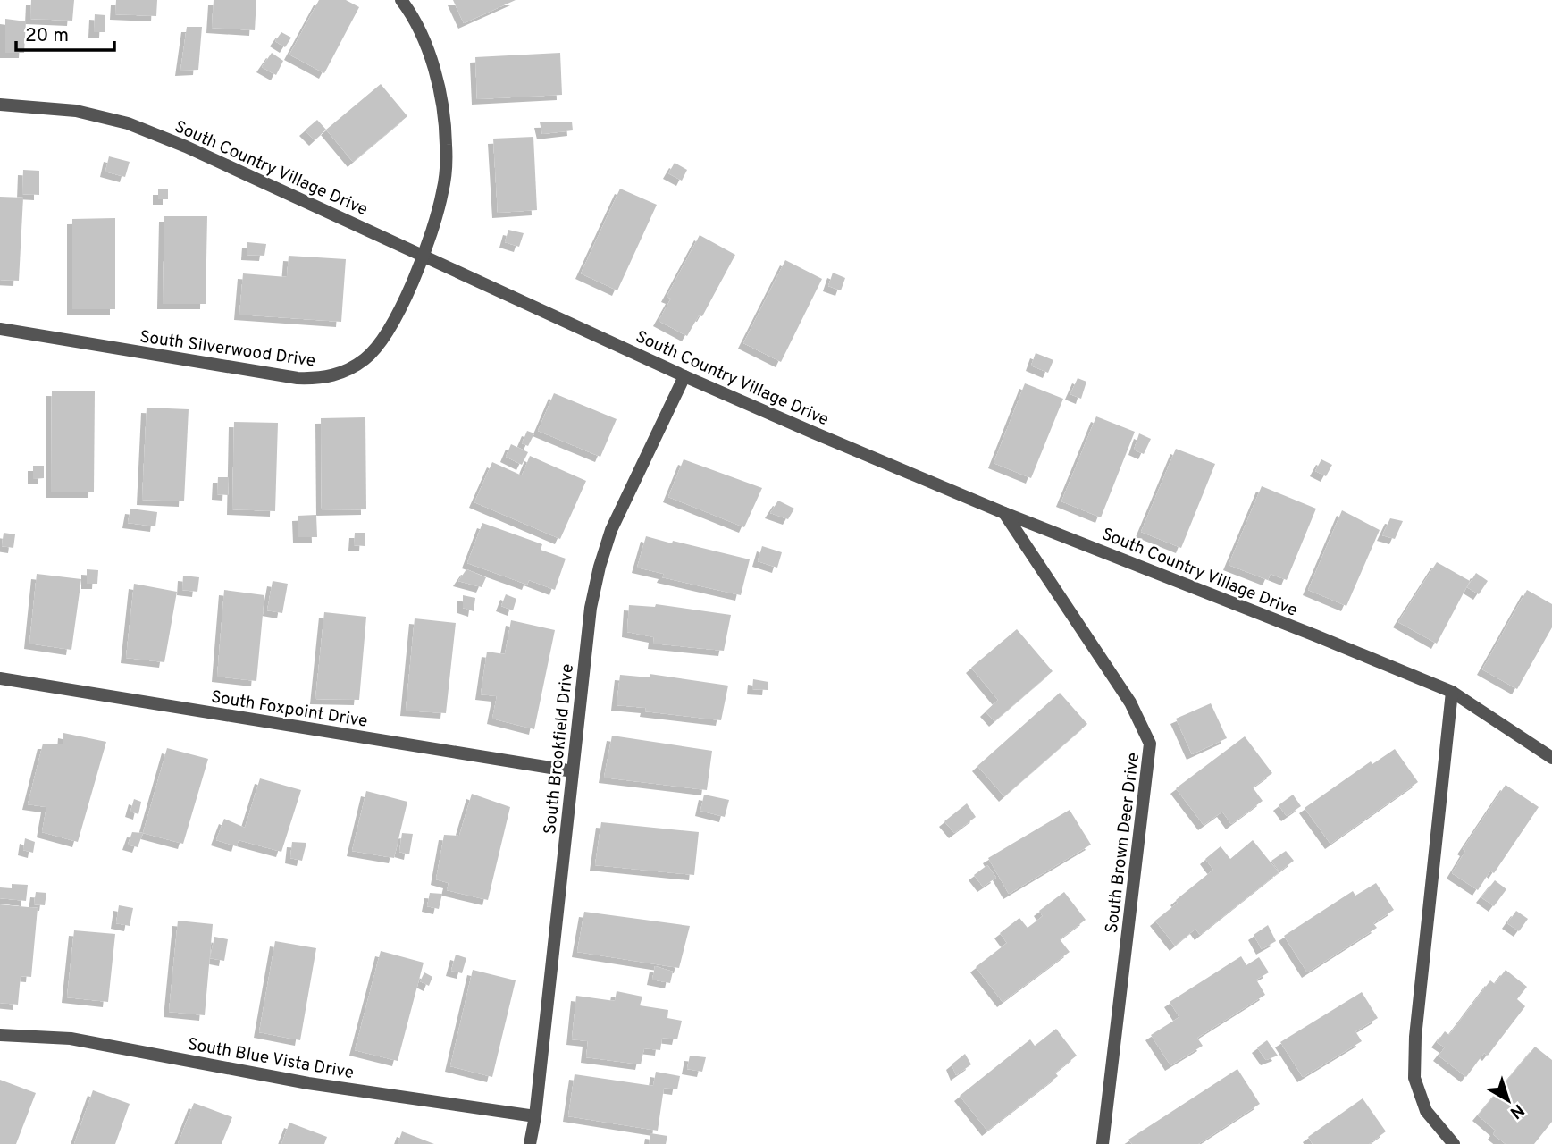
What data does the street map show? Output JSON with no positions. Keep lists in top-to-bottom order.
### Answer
{
  "streets": {
    "street": [
      "South Country Village Drive",
      "South Silverwood Drive",
      "South Foxpoint Drive",
      "South Brookfield Drive",
      "South Brown Deer Drive",
      "South Blue Vista Drive"
    ]
  },
  "crossings": [
    ["South Country Village Drive", "South Silverwood Drive"],
    ["South Country Village Drive", "South Brookfield Drive"],
    ["South Country Village Drive", "South Brown Deer Drive"],
    ["South Foxpoint Drive", "South Brookfield Drive"],
    ["South Brookfield Drive", "South Blue Vista Drive"]
  ],
  "scale_bar": "20 m",
  "north": "bottom right"
}
